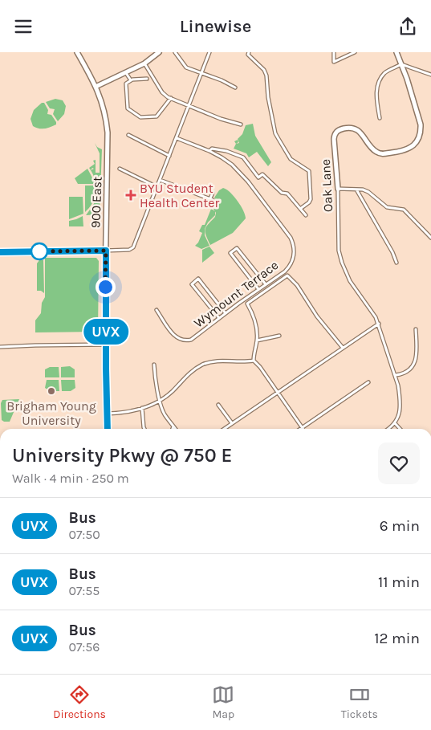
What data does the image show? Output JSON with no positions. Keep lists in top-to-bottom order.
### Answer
{
  "streets": {
    "main road": ["Oak Lane", "900 East"],
    "street": ["Wymount Terrace"]
  },
  "places": {
    "health": ["BYU Student Health Center"],
    "other": ["Brigham Young University"]
  },
  "lines": ["bus line UVX"],
  "page": {
    "header": "Linewise",
    "on_map": "UVX",
    "heading": ["University Pkwy @ 750 E", "Walk · 4 min · 250 m"],
    "list": [
      {
        "mark": "UVX",
        "name": "Bus",
        "note": "07:50",
        "value": "6 min"
      },
      {
        "mark": "UVX",
        "name": "Bus",
        "note": "07:55",
        "value": "11 min"
      },
      {
        "mark": "UVX",
        "name": "Bus",
        "note": "07:56",
        "value": "12 min"
      }
    ],
    "tabs": ["Directions", "Map", "Tickets"]
  }
}
